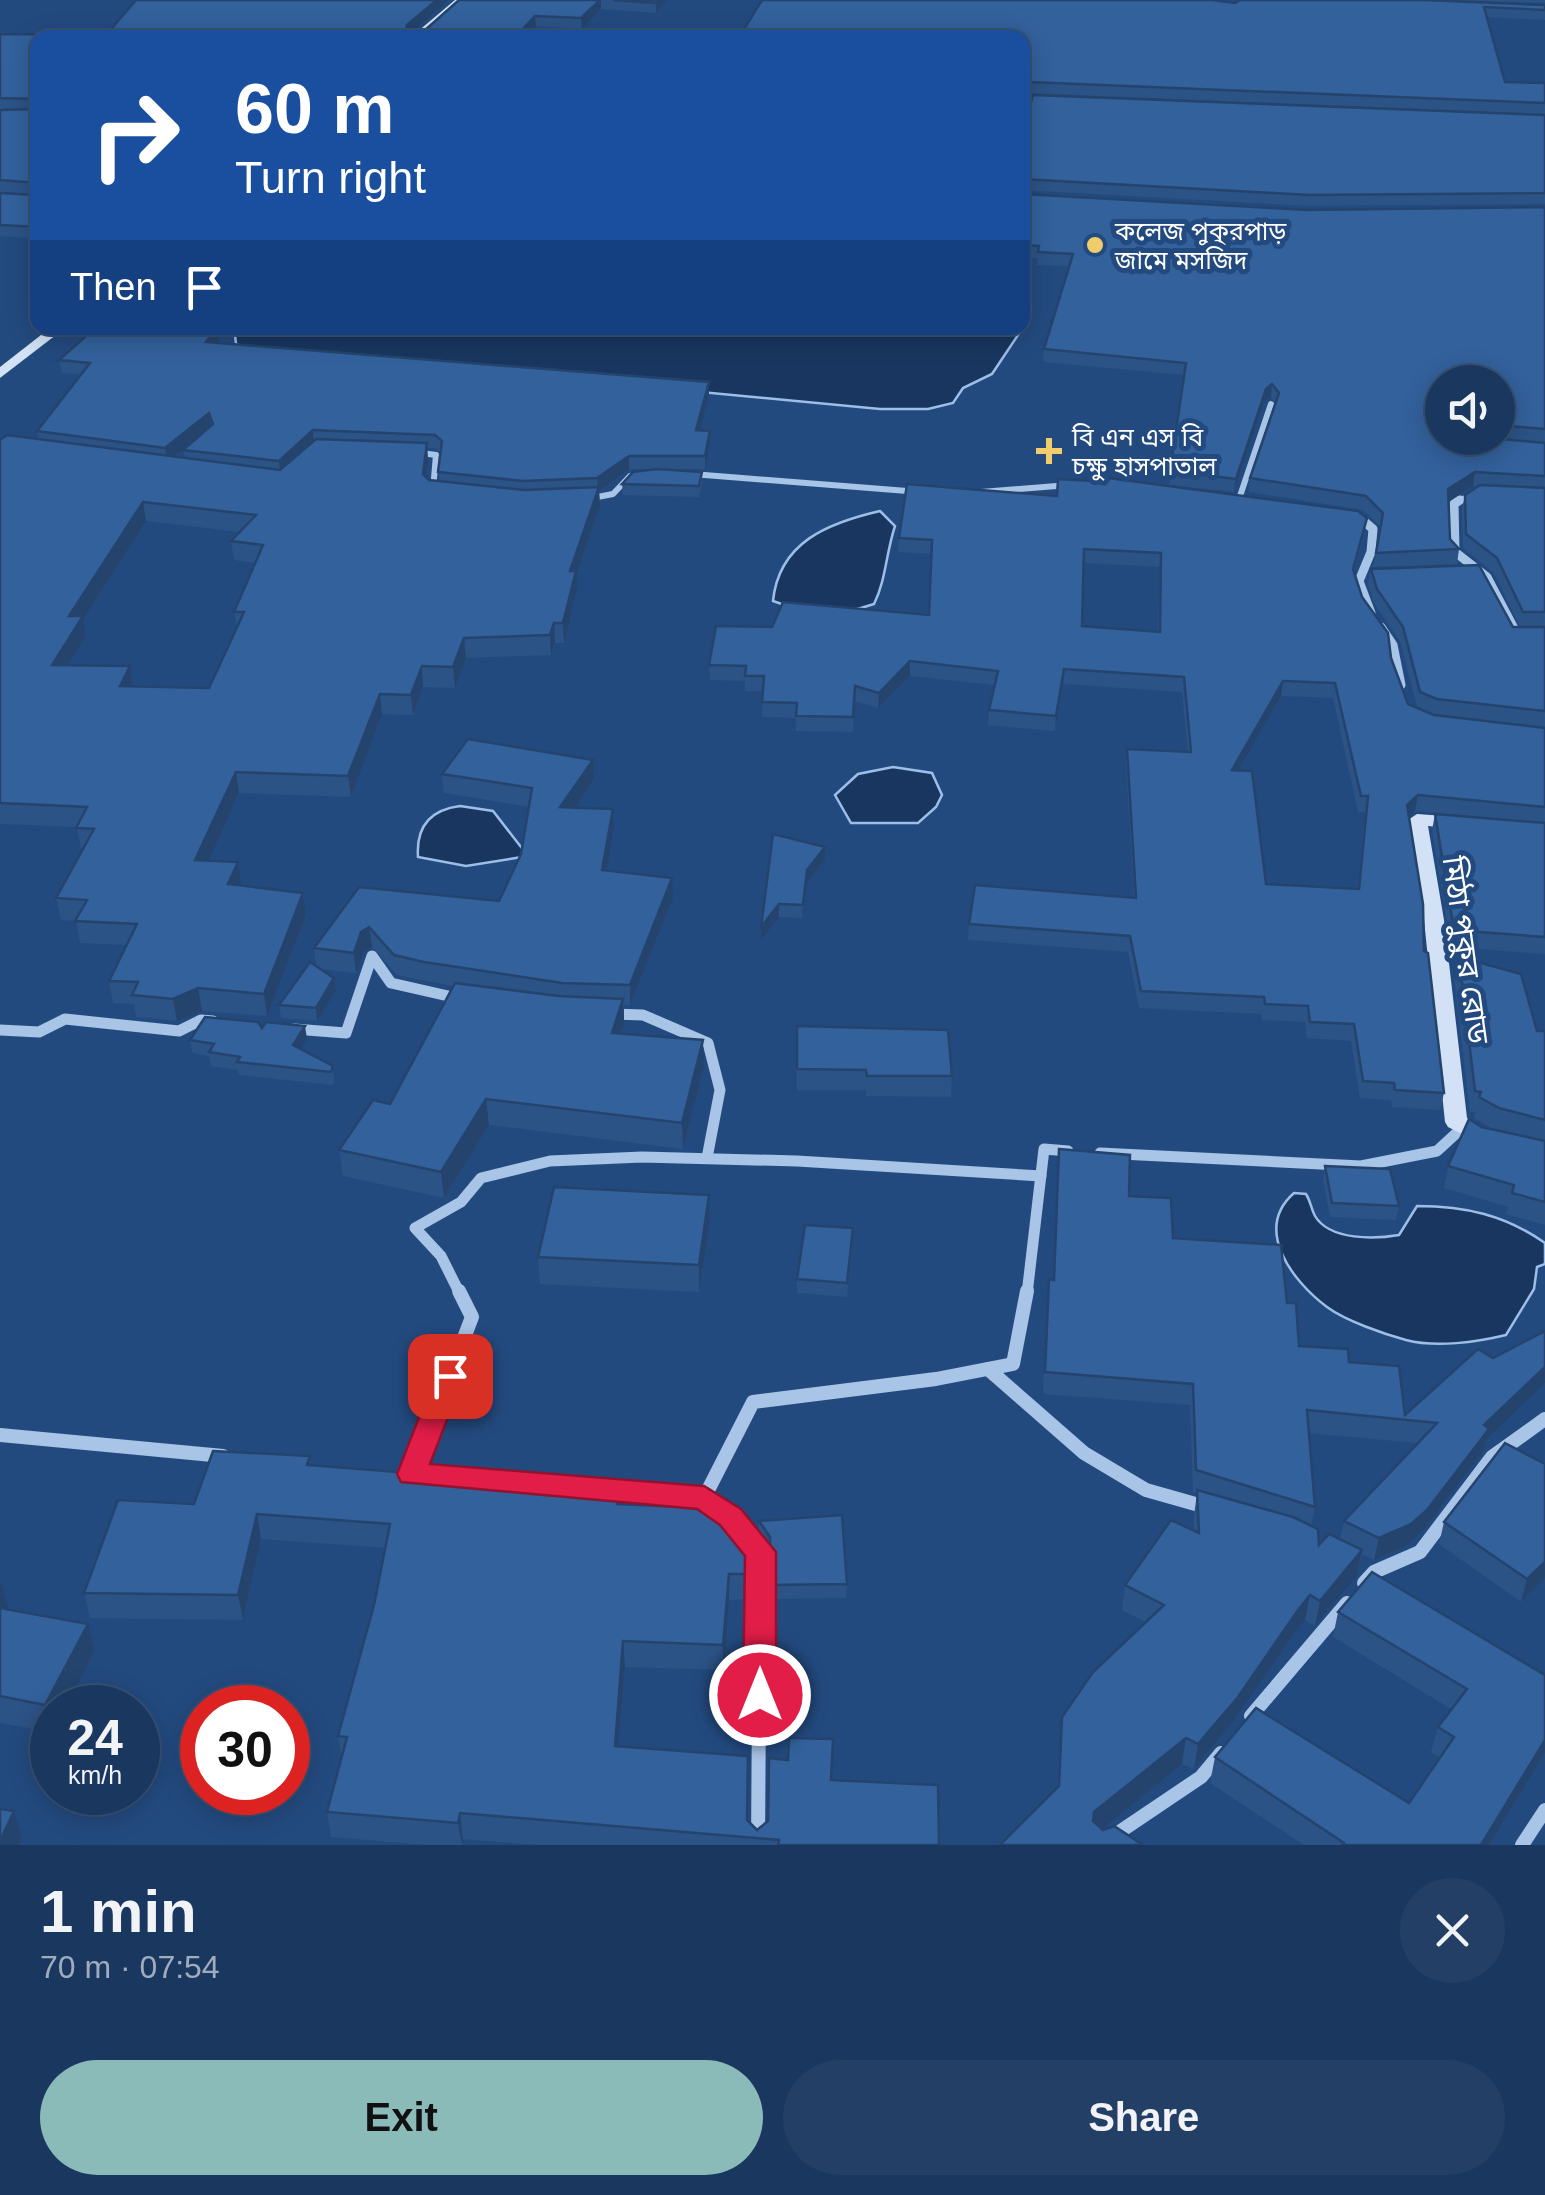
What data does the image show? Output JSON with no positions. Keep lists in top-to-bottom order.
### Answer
{
  "streets": {
    "street": ["মিঠা পুকুর রোড"]
  },
  "places": {
    "other": ["কলেজ পুকুরপাড় জামে মসজিদ"],
    "health": ["বি এন এস বি চক্ষু হাসপাতাল"]
  },
  "page": {
    "turn": ["60 m", "Turn right"],
    "then": "Then",
    "speed": "24 km/h",
    "limit": "30",
    "heading": ["1 min", "70 m · 07:54"],
    "buttons": ["Exit", "Share"]
  }
}
